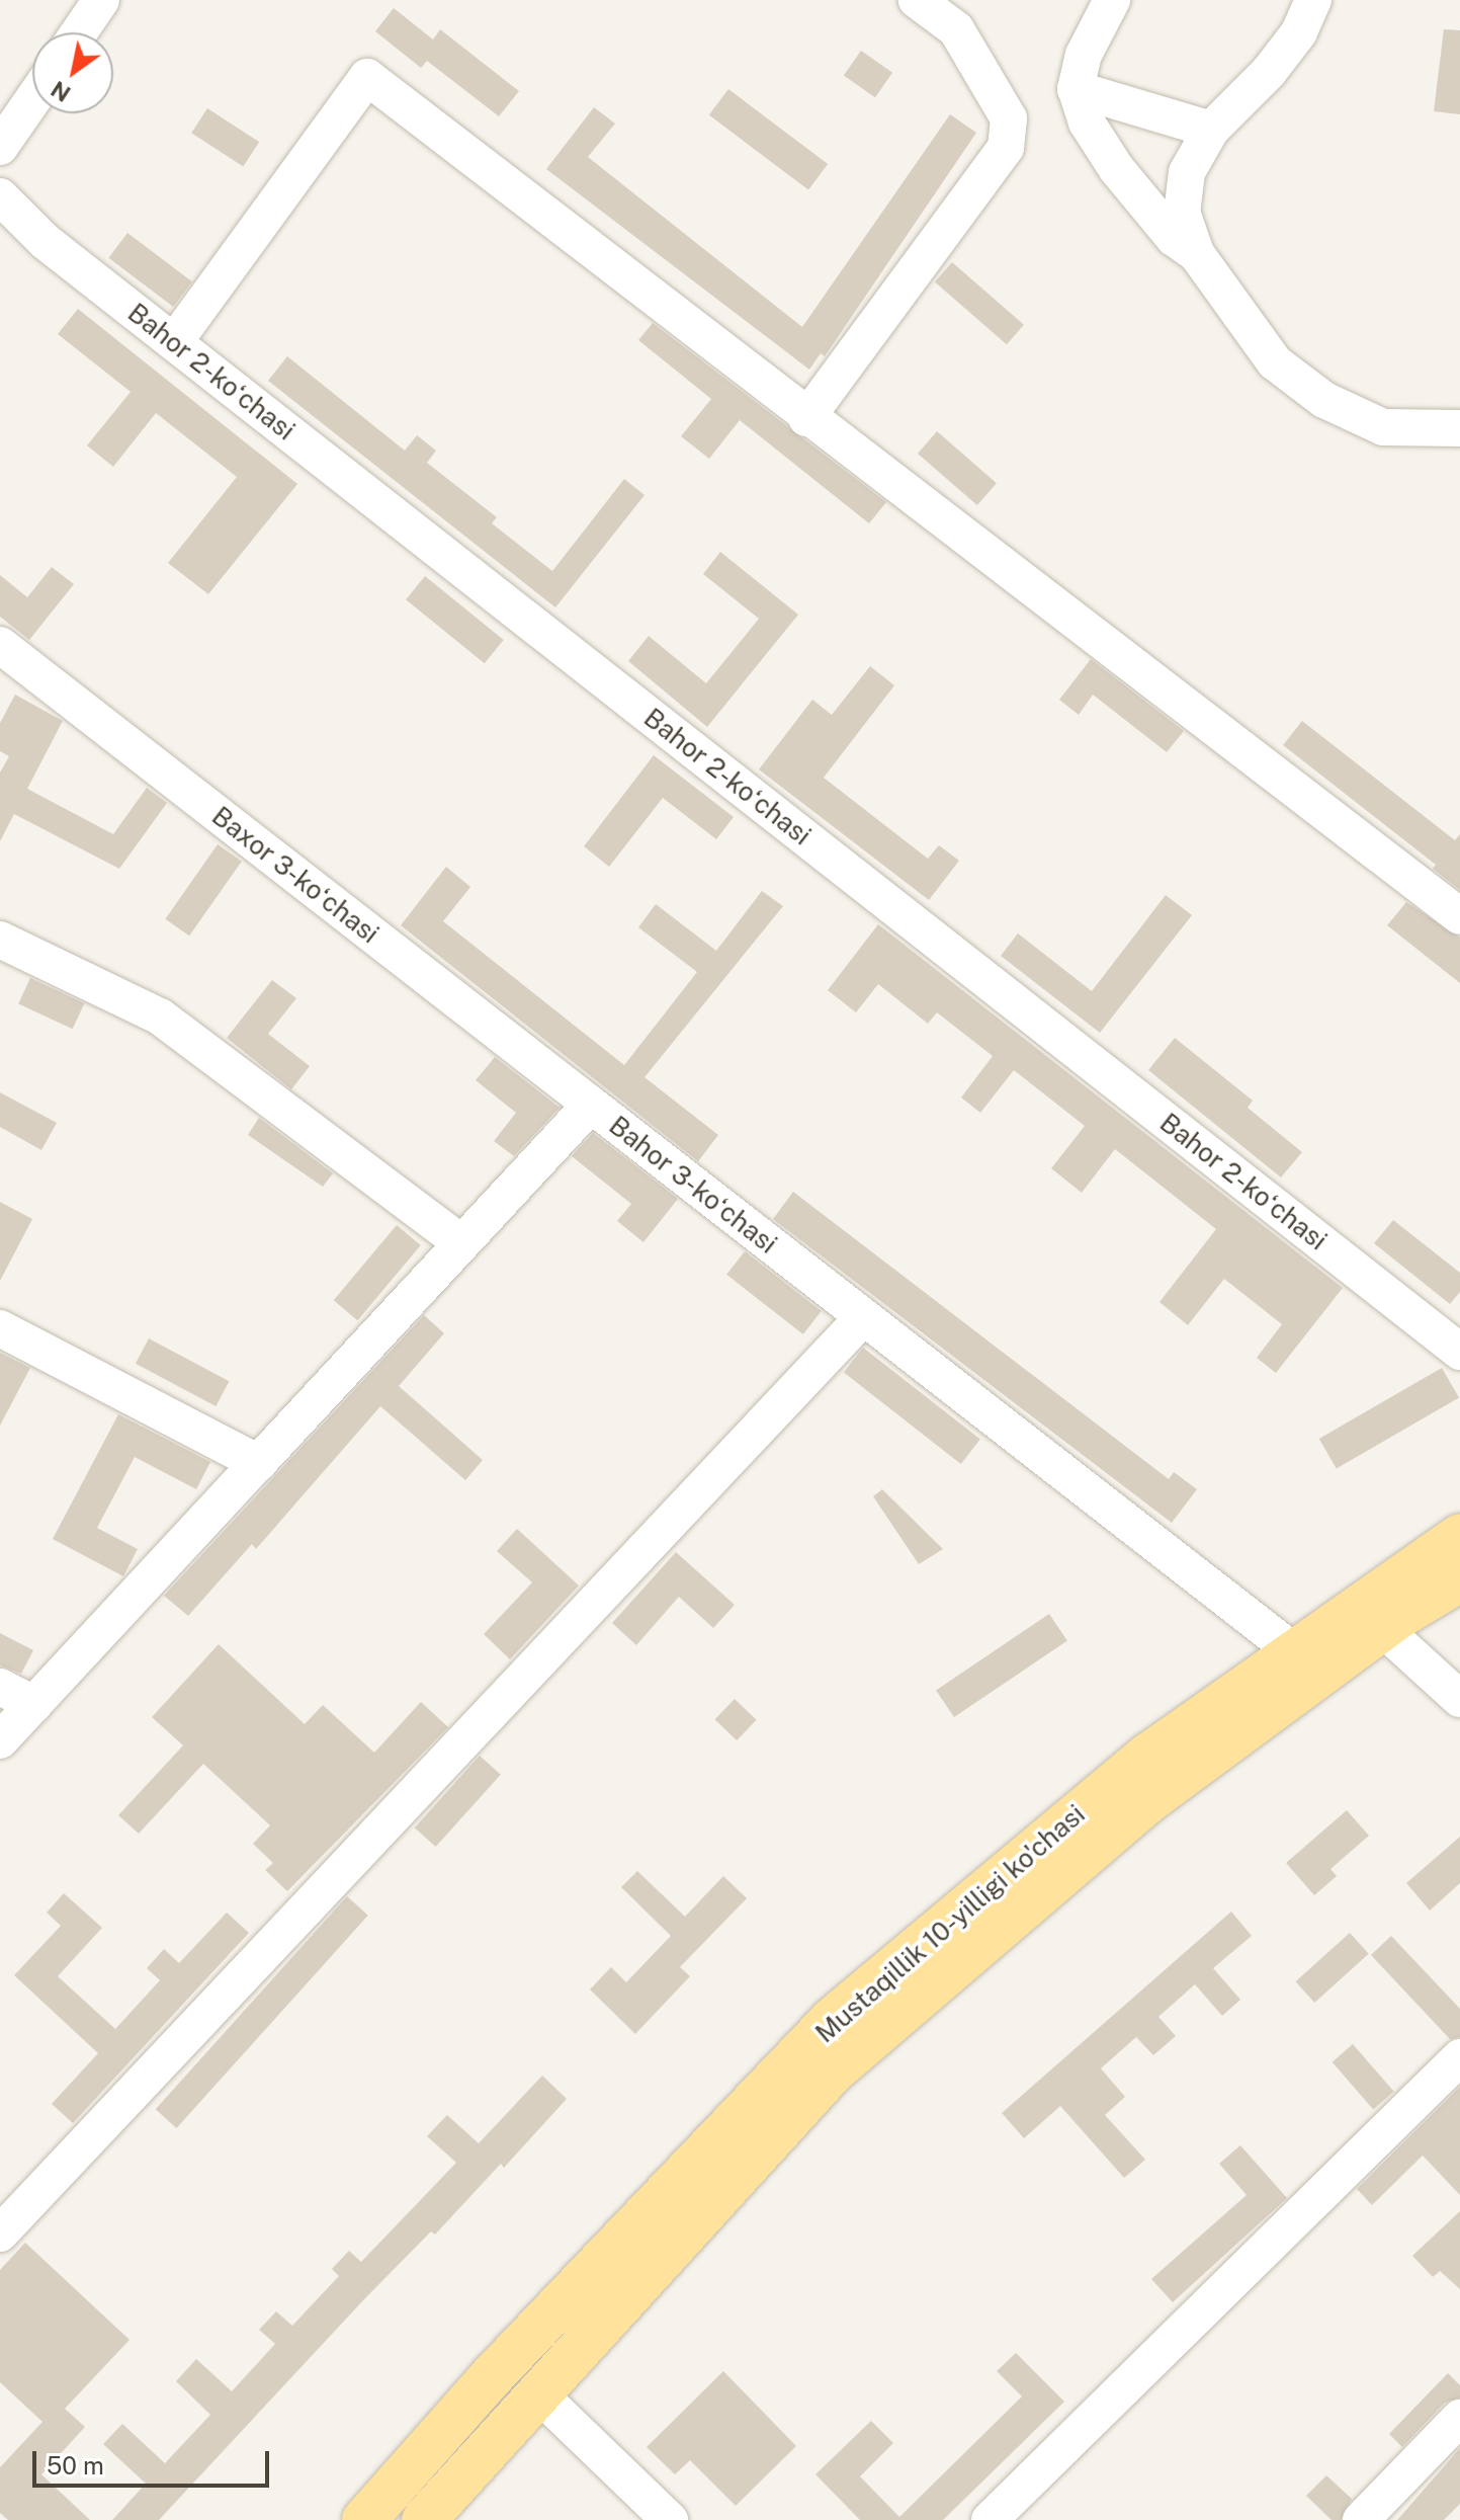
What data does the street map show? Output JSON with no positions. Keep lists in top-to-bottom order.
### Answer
{
  "streets": {
    "main road": ["Mustaqillik 10-yilligi ko'chasi"],
    "street": ["Bahor 2-koʻchasi", "Baxor 3-koʻchasi", "Bahor 3-koʻchasi"]
  },
  "crossings": [
    ["Baxor 3-koʻchasi", "Bahor 3-koʻchasi"],
    ["Bahor 3-koʻchasi", "Mustaqillik 10-yilligi ko'chasi"]
  ],
  "scale_bar": "50 m",
  "north": "bottom left"
}
